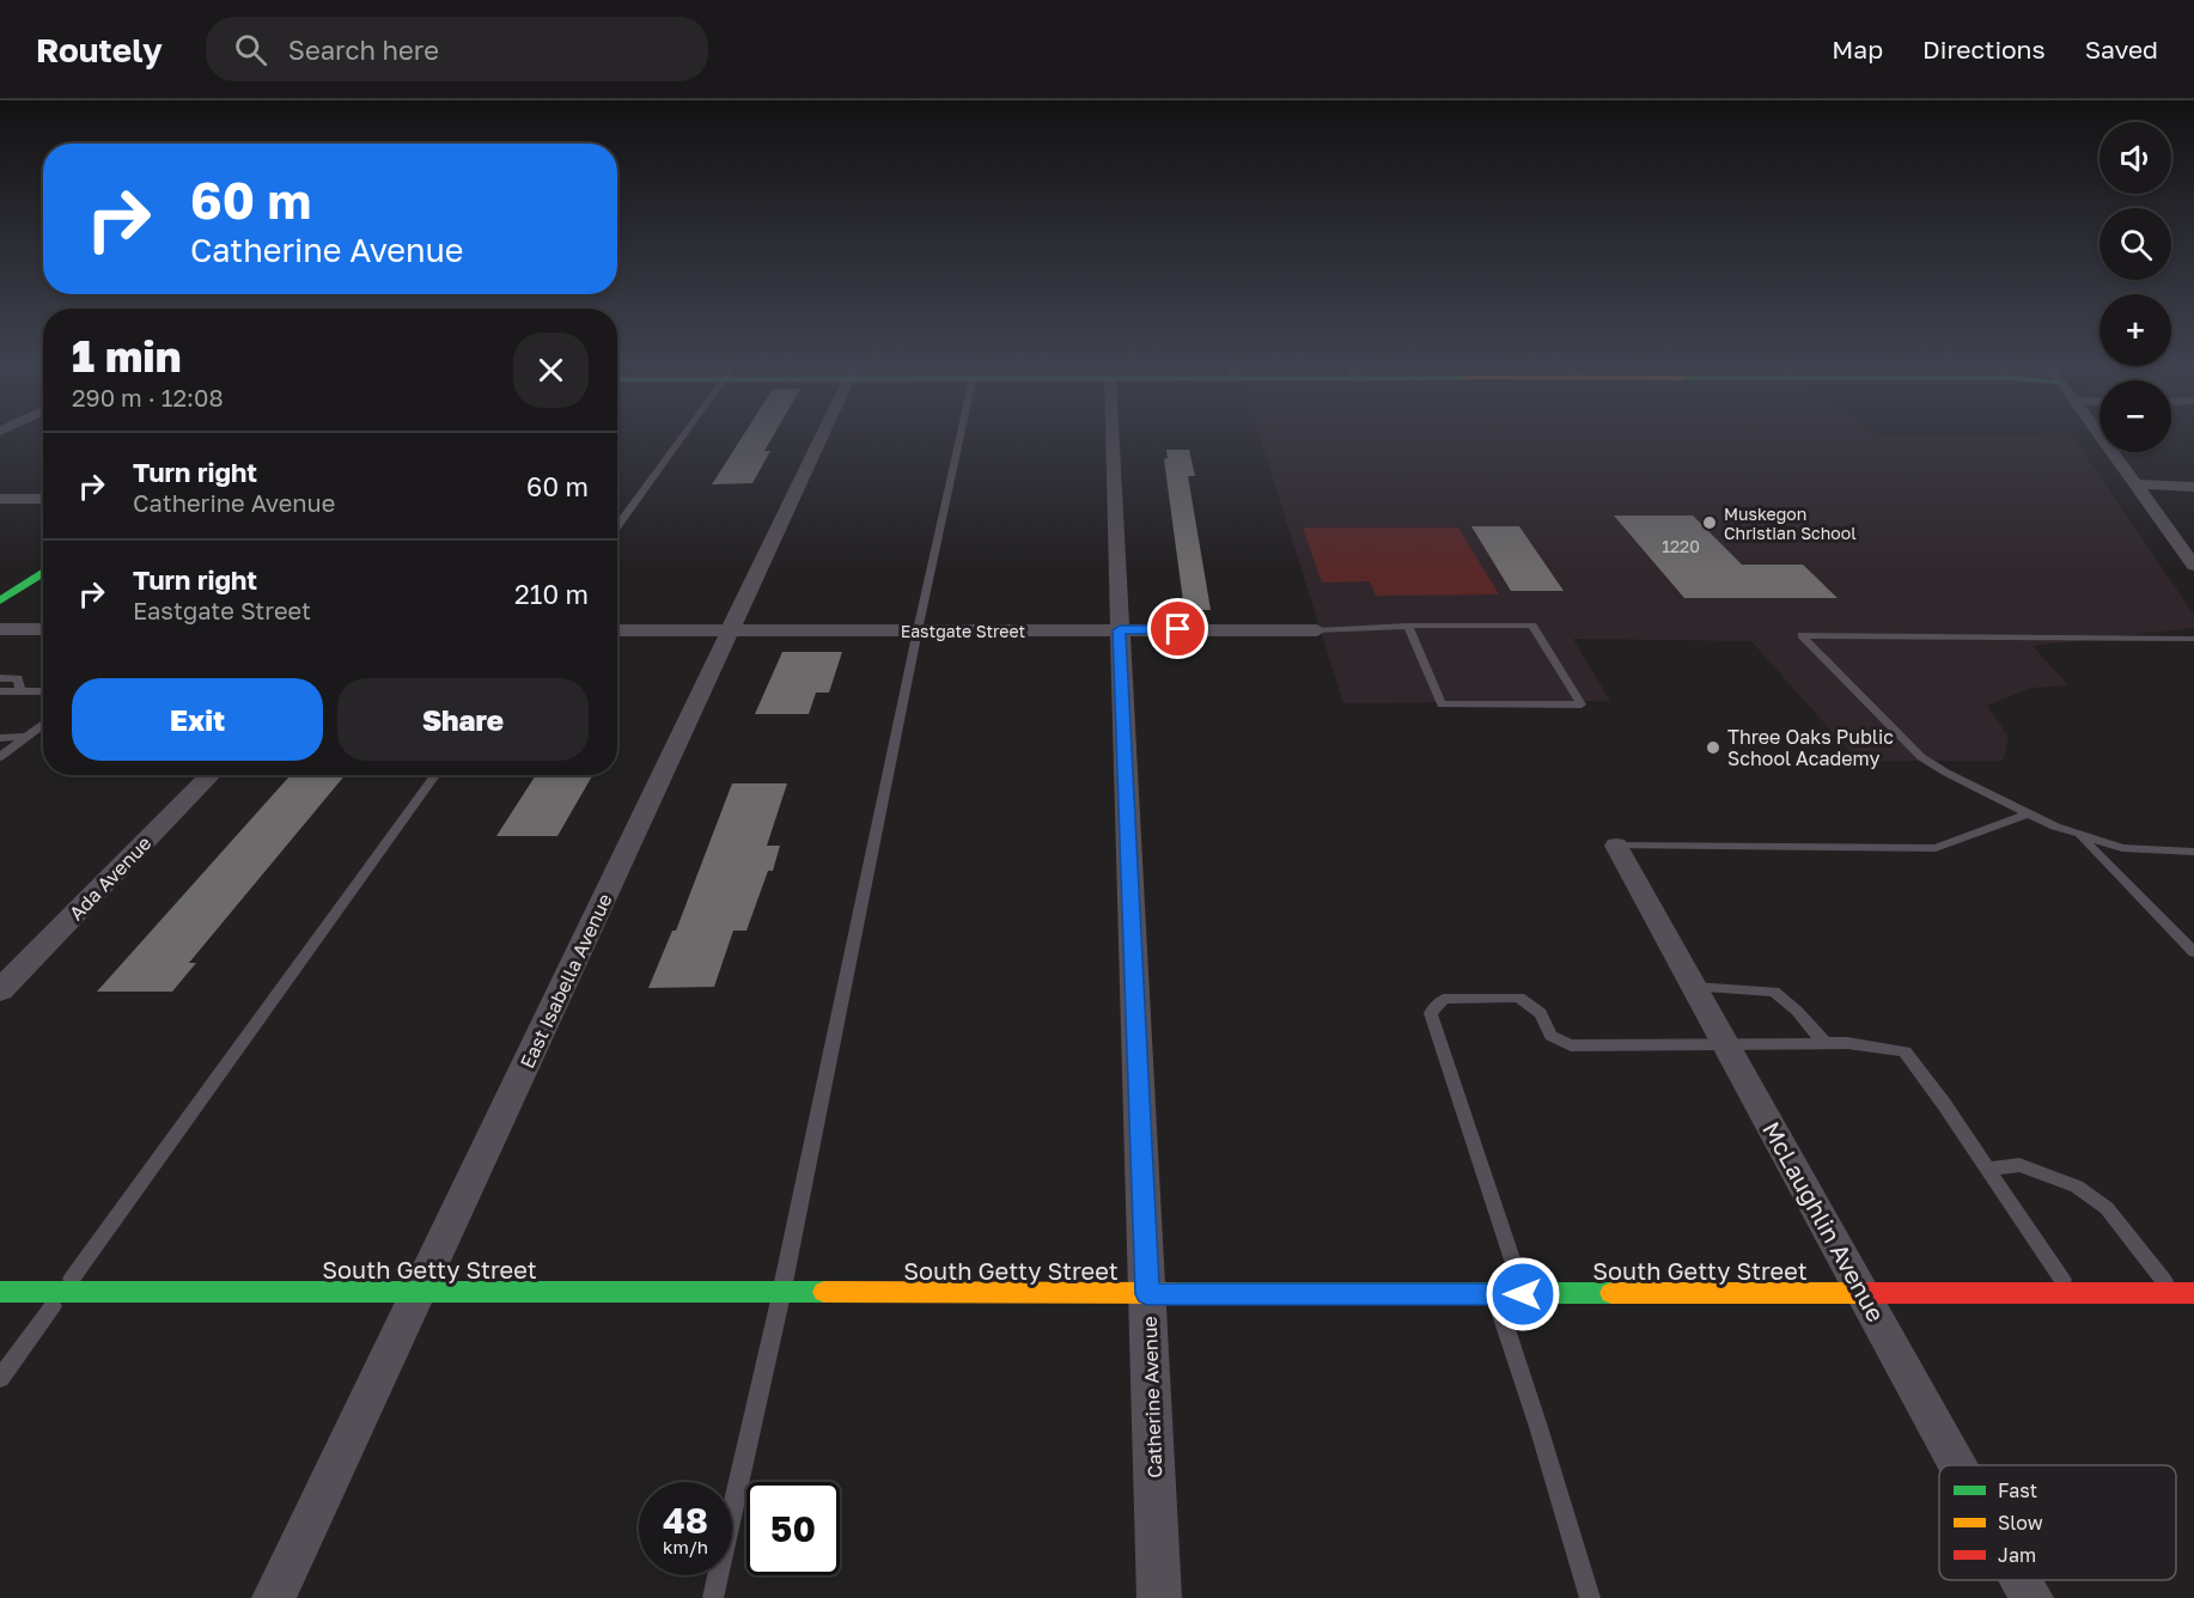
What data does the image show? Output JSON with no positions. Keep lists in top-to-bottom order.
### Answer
{
  "streets": {
    "street": [
      "Eastgate Street",
      "Ada Avenue",
      "East Isabella Avenue",
      "McLaughlin Avenue",
      "South Getty Street",
      "Catherine Avenue"
    ]
  },
  "crossings": [
    ["Eastgate Street", "East Isabella Avenue"],
    ["Eastgate Street", "Catherine Avenue"],
    ["East Isabella Avenue", "South Getty Street"],
    ["McLaughlin Avenue", "South Getty Street"],
    ["South Getty Street", "Catherine Avenue"]
  ],
  "places": ["Muskegon Christian School", "Three Oaks Public School Academy"],
  "house_numbers": ["1220"],
  "legend": ["Fast", "Slow", "Jam"],
  "page": {
    "header": "Routely",
    "search": "Search here",
    "nav": ["Map", "Directions", "Saved"],
    "map_buttons": ["+", "−"],
    "turn": ["60 m", "Catherine Avenue"],
    "heading": ["1 min", "290 m · 12:08"],
    "list": [
      {
        "name": "Turn right",
        "note": "Catherine Avenue",
        "value": "60 m"
      },
      {
        "name": "Turn right",
        "note": "Eastgate Street",
        "value": "210 m"
      }
    ],
    "buttons": ["Exit", "Share"],
    "speed": "48 km/h",
    "limit": "50"
  }
}
